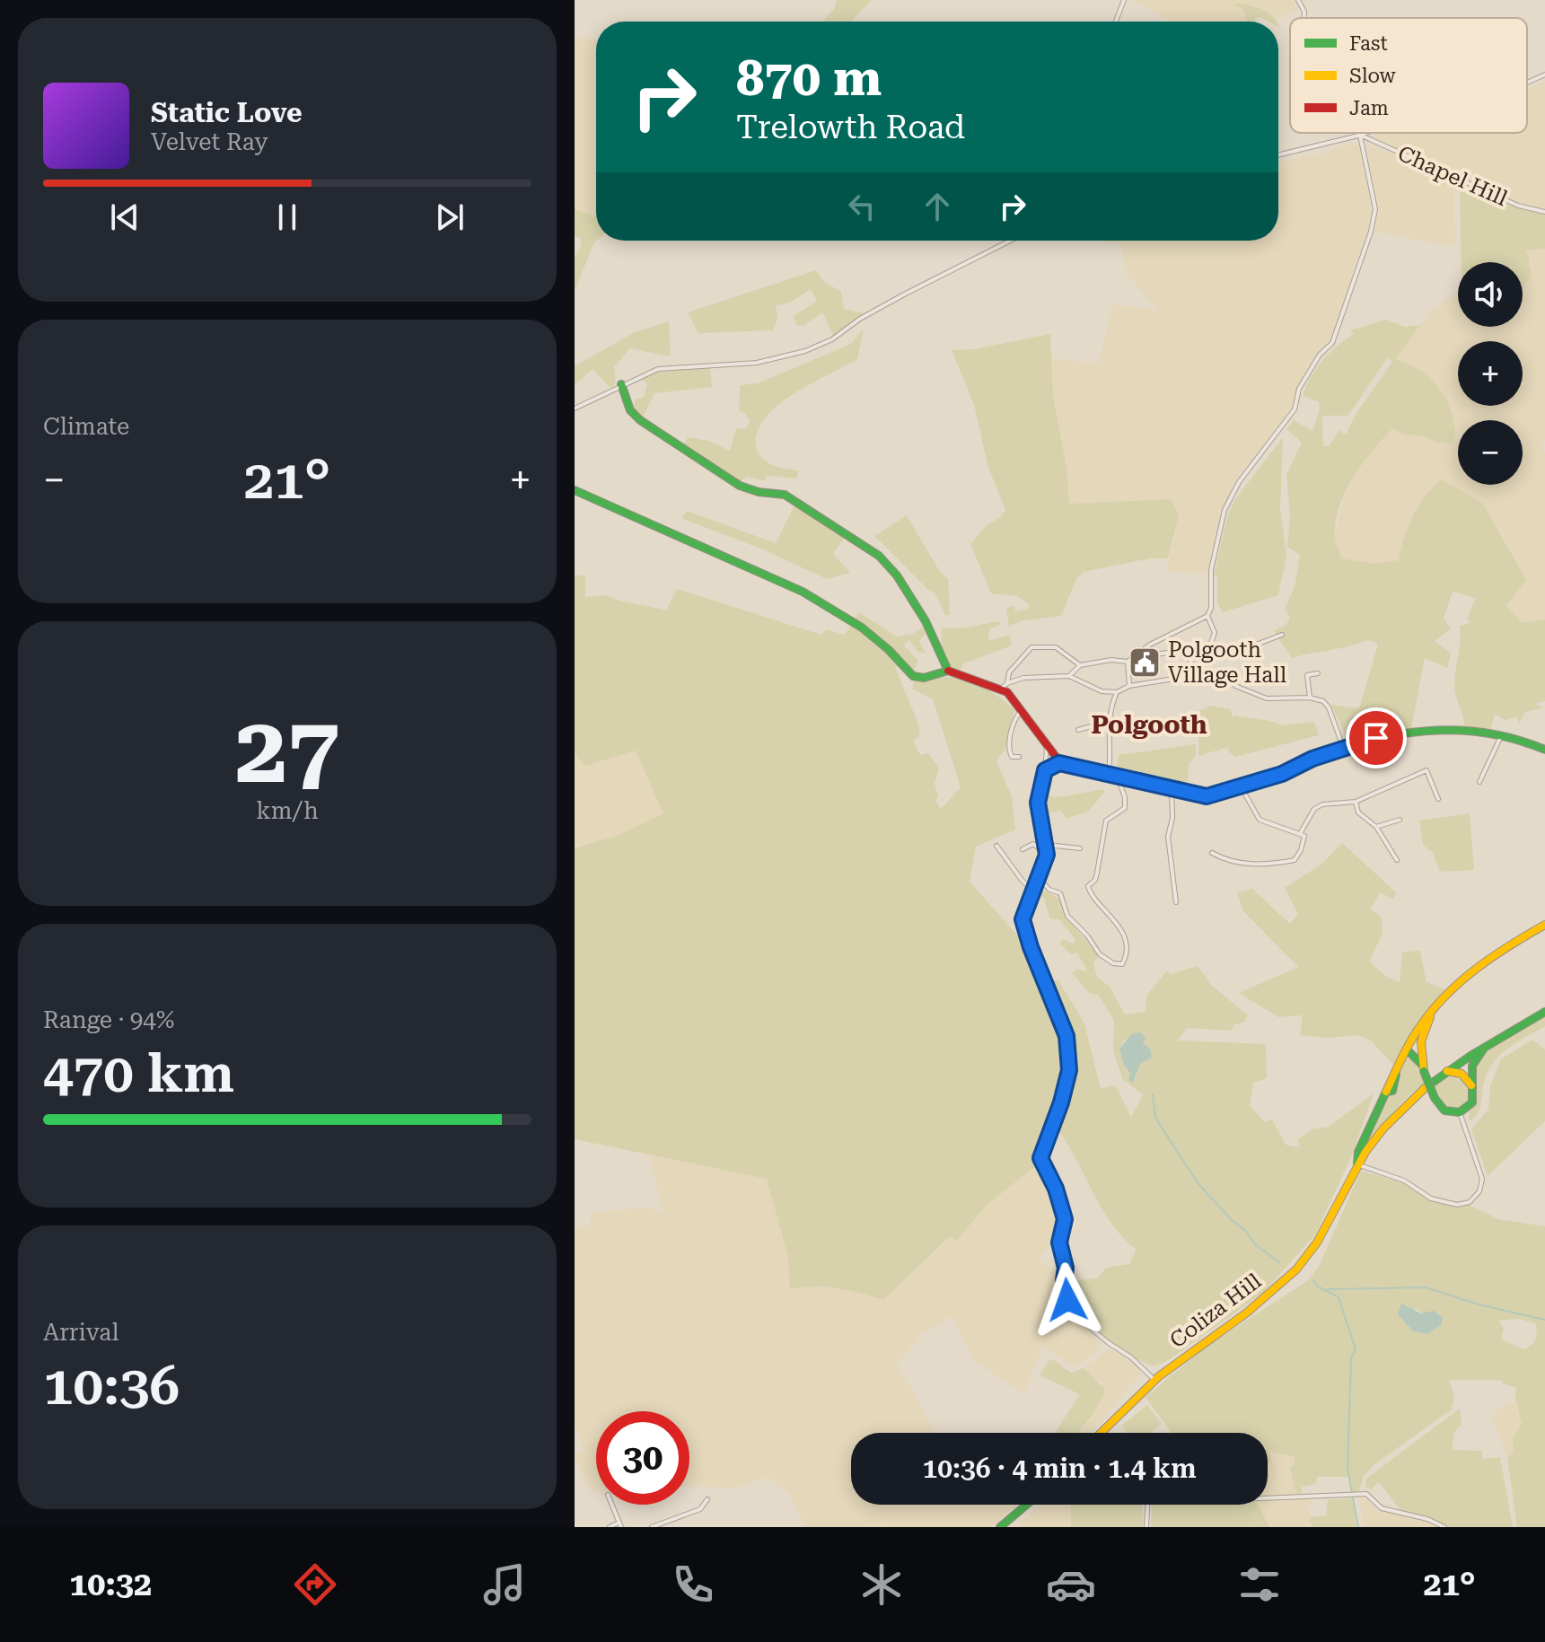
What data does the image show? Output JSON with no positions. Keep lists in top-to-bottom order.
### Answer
{
  "streets": {
    "main road": ["Coliza Hill"],
    "street": ["Chapel Hill"]
  },
  "districts": ["Polgooth"],
  "places": {
    "public building": ["Polgooth Village Hall"]
  },
  "legend": ["Fast", "Slow", "Jam"],
  "page": {
    "turn": ["870 m", "Trelowth Road"],
    "song": ["Static Love", "Velvet Ray"],
    "map_buttons": ["+", "−"],
    "tile": [
      "Climate",
      ["27", "km/h"],
      ["Range · 94%", "470 km"],
      ["Arrival", "10:36"]
    ],
    "heat": ["−", "21°", "+"],
    "limit": "30",
    "trip": "10:36 · 4 min · 1.4 km",
    "tabs": ["10:32", "21°"]
  }
}
